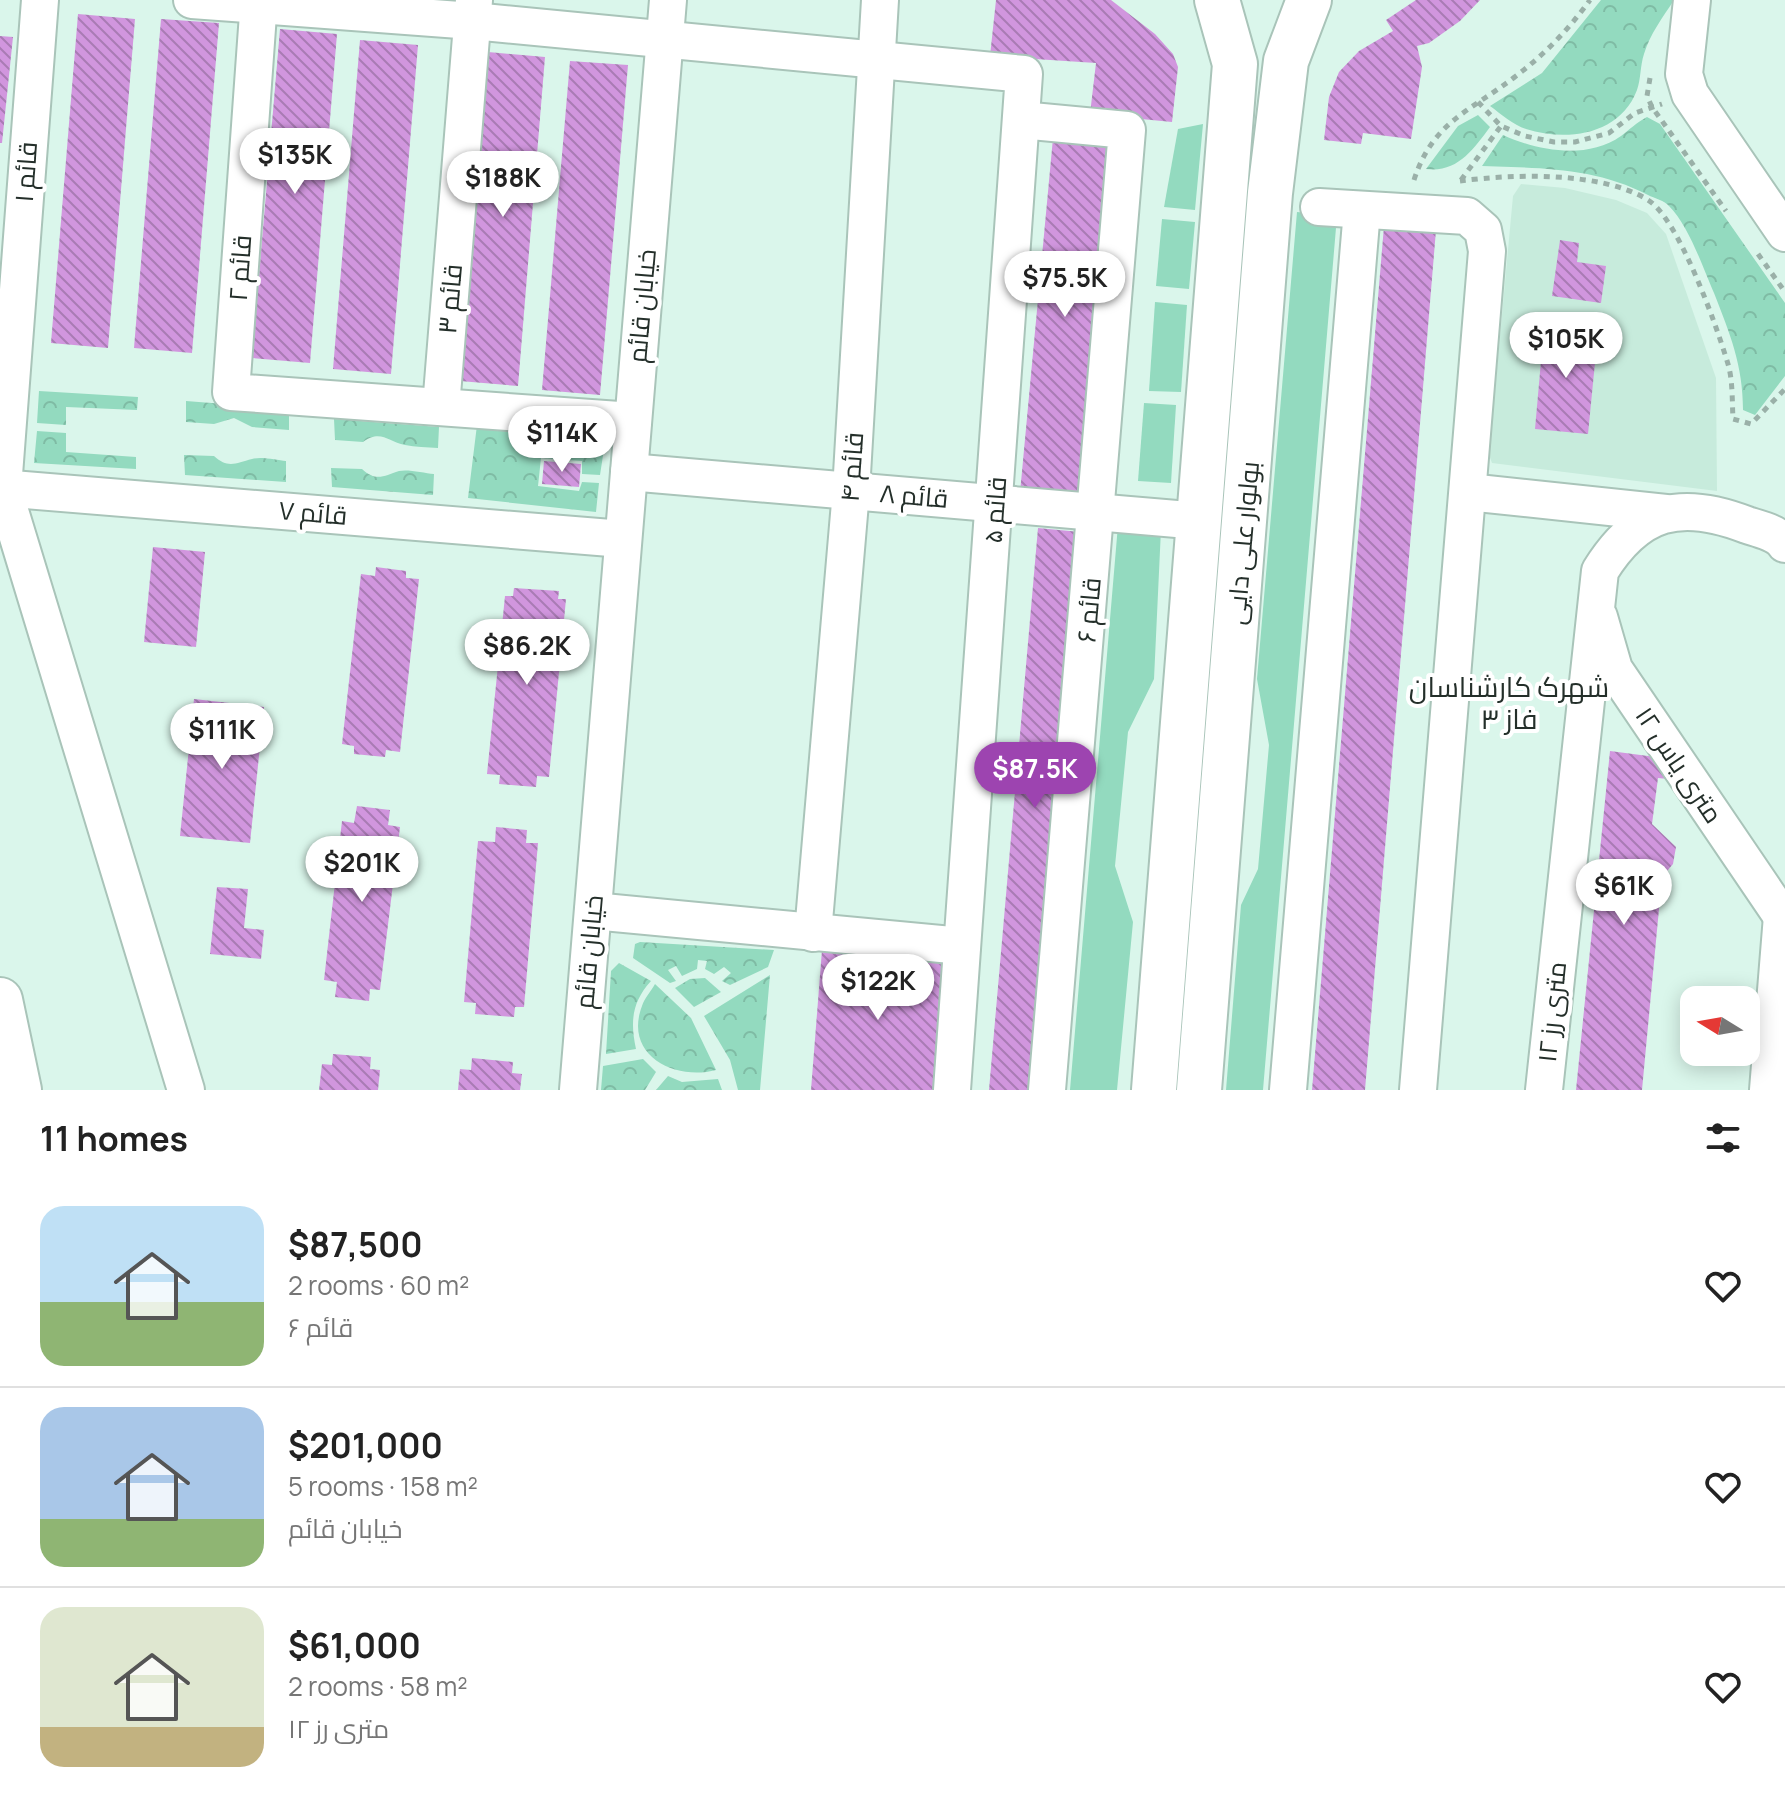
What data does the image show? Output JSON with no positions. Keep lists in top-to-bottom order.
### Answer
{
  "streets": {
    "main road": ["بولوار علی دایی"],
    "street": [
      "قائم ۱",
      "قائم ۲",
      "قائم ۳",
      "خیابان قائم",
      "قائم ۴",
      "قائم ۸",
      "قائم ۵",
      "قائم ۷",
      "قائم ۶",
      "۱۲ متری یاس",
      "۱۲ متری رز"
    ]
  },
  "crossings": [
    ["قائم ۱", "قائم ۷"],
    ["قائم ۲", "قائم ۳"],
    ["خیابان قائم", "قائم ۸"],
    ["خیابان قائم", "قائم ۷"],
    ["قائم ۴", "قائم ۸"],
    ["قائم ۴", "قائم ۵"],
    ["قائم ۸", "قائم ۵"],
    ["قائم ۸", "بولوار علی دایی"],
    ["قائم ۸", "قائم ۶"],
    ["قائم ۵", "قائم ۶"],
    ["۱۲ متری یاس", "۱۲ متری رز"]
  ],
  "districts": ["شهرک کارشناسان فاز ٣"],
  "north": "left",
  "page": {
    "price": [
      "$135K",
      "$188K",
      "$75.5K",
      "$105K",
      "$114K",
      "$86.2K",
      "$111K",
      "$87.5K",
      "$201K",
      "$61K",
      "$122K"
    ],
    "heading": "11 homes",
    "list": [
      {
        "name": "$87,500",
        "note": "2 rooms · 60 m² · قائم ۶"
      },
      {
        "name": "$201,000",
        "note": "5 rooms · 158 m² · خیابان قائم"
      },
      {
        "name": "$61,000",
        "note": "2 rooms · 58 m² · ۱۲ متری رز"
      }
    ]
  }
}
